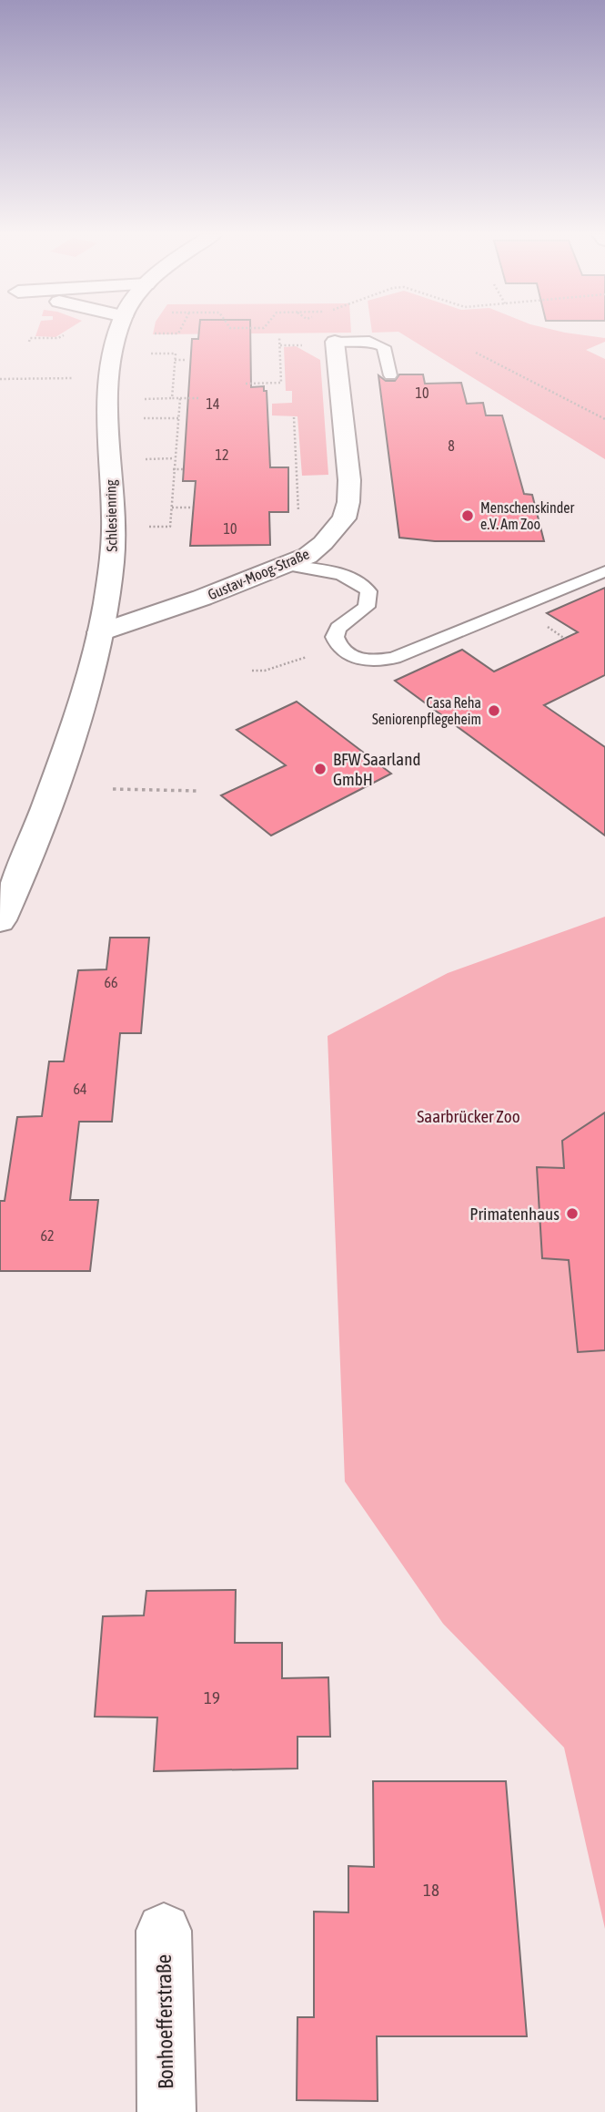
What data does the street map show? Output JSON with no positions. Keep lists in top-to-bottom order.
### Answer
{
  "streets": {
    "street": ["Schlesienring", "Gustav-Moog-Straße", "Bonhoefferstraße"]
  },
  "crossings": [
    ["Schlesienring", "Gustav-Moog-Straße"]
  ],
  "parks": ["Saarbrücker Zoo"],
  "places": [
    "Menschenskinder e.V. Am Zoo",
    "Casa Reha Seniorenpflegeheim",
    "BFW Saarland GmbH",
    "Primatenhaus"
  ],
  "house_numbers": [
    "10",
    "14",
    "8",
    "12",
    "10",
    "66",
    "64",
    "62",
    "19",
    "18"
  ]
}
